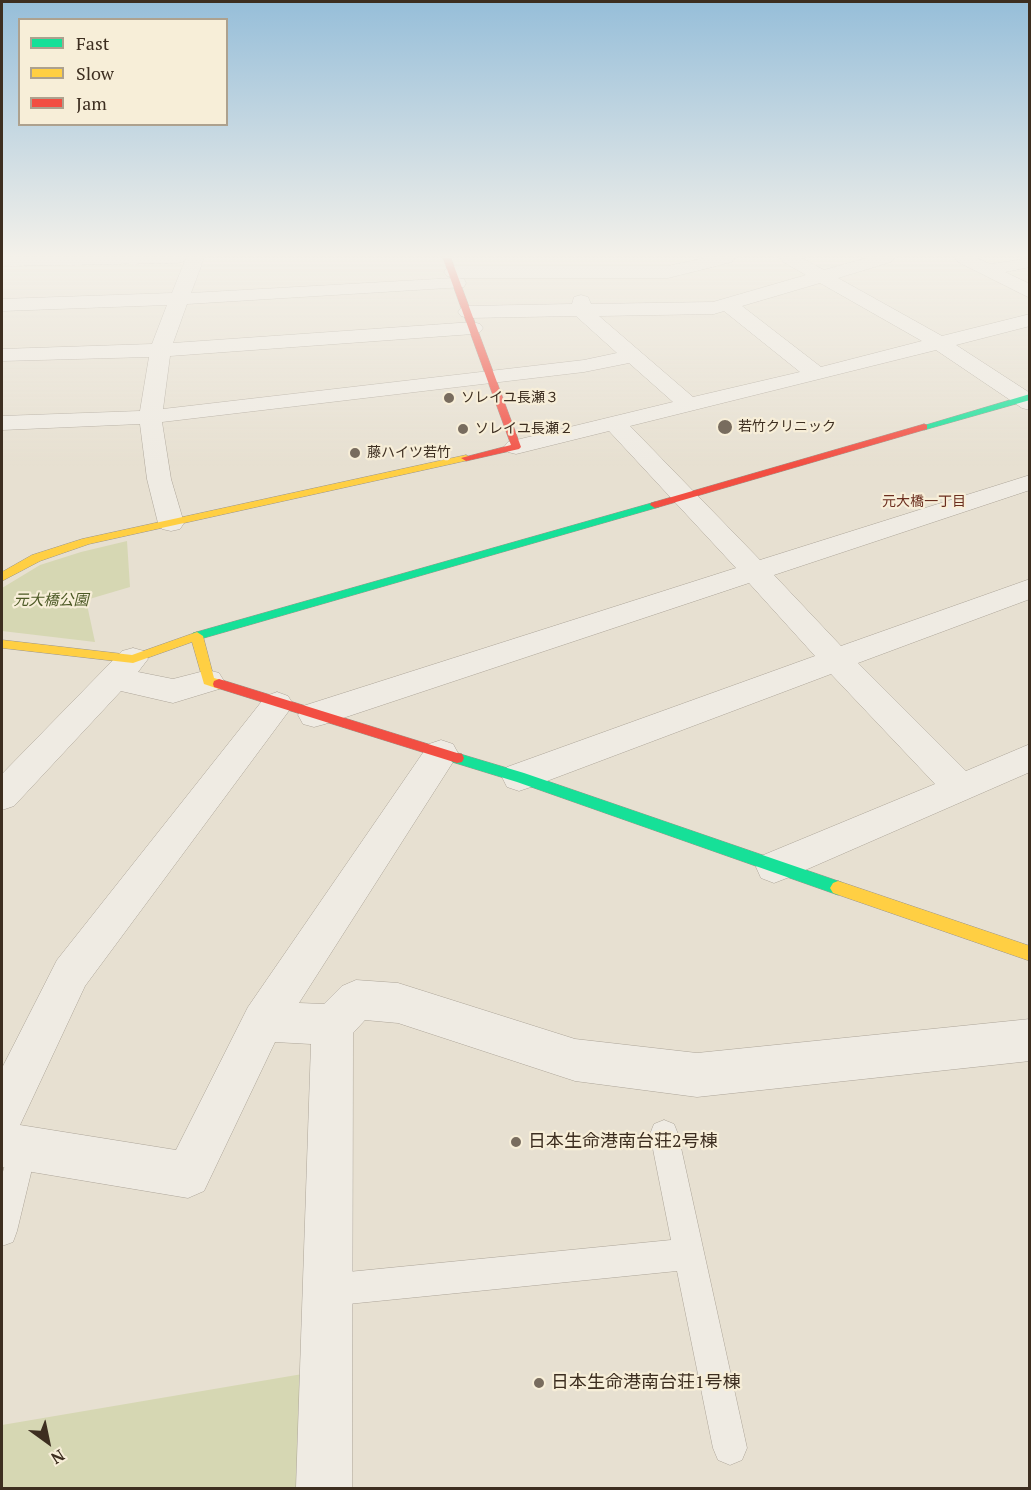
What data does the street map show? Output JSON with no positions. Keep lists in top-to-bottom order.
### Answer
{
  "districts": ["元大橋一丁目"],
  "parks": ["元大橋公園"],
  "places": [
    "ソレイユ長瀬３",
    "若竹クリニック",
    "ソレイユ長瀬２",
    "藤ハイツ若竹",
    "日本生命港南台荘2号棟",
    "日本生命港南台荘1号棟"
  ],
  "legend": ["Fast", "Slow", "Jam"],
  "north": "bottom right"
}
